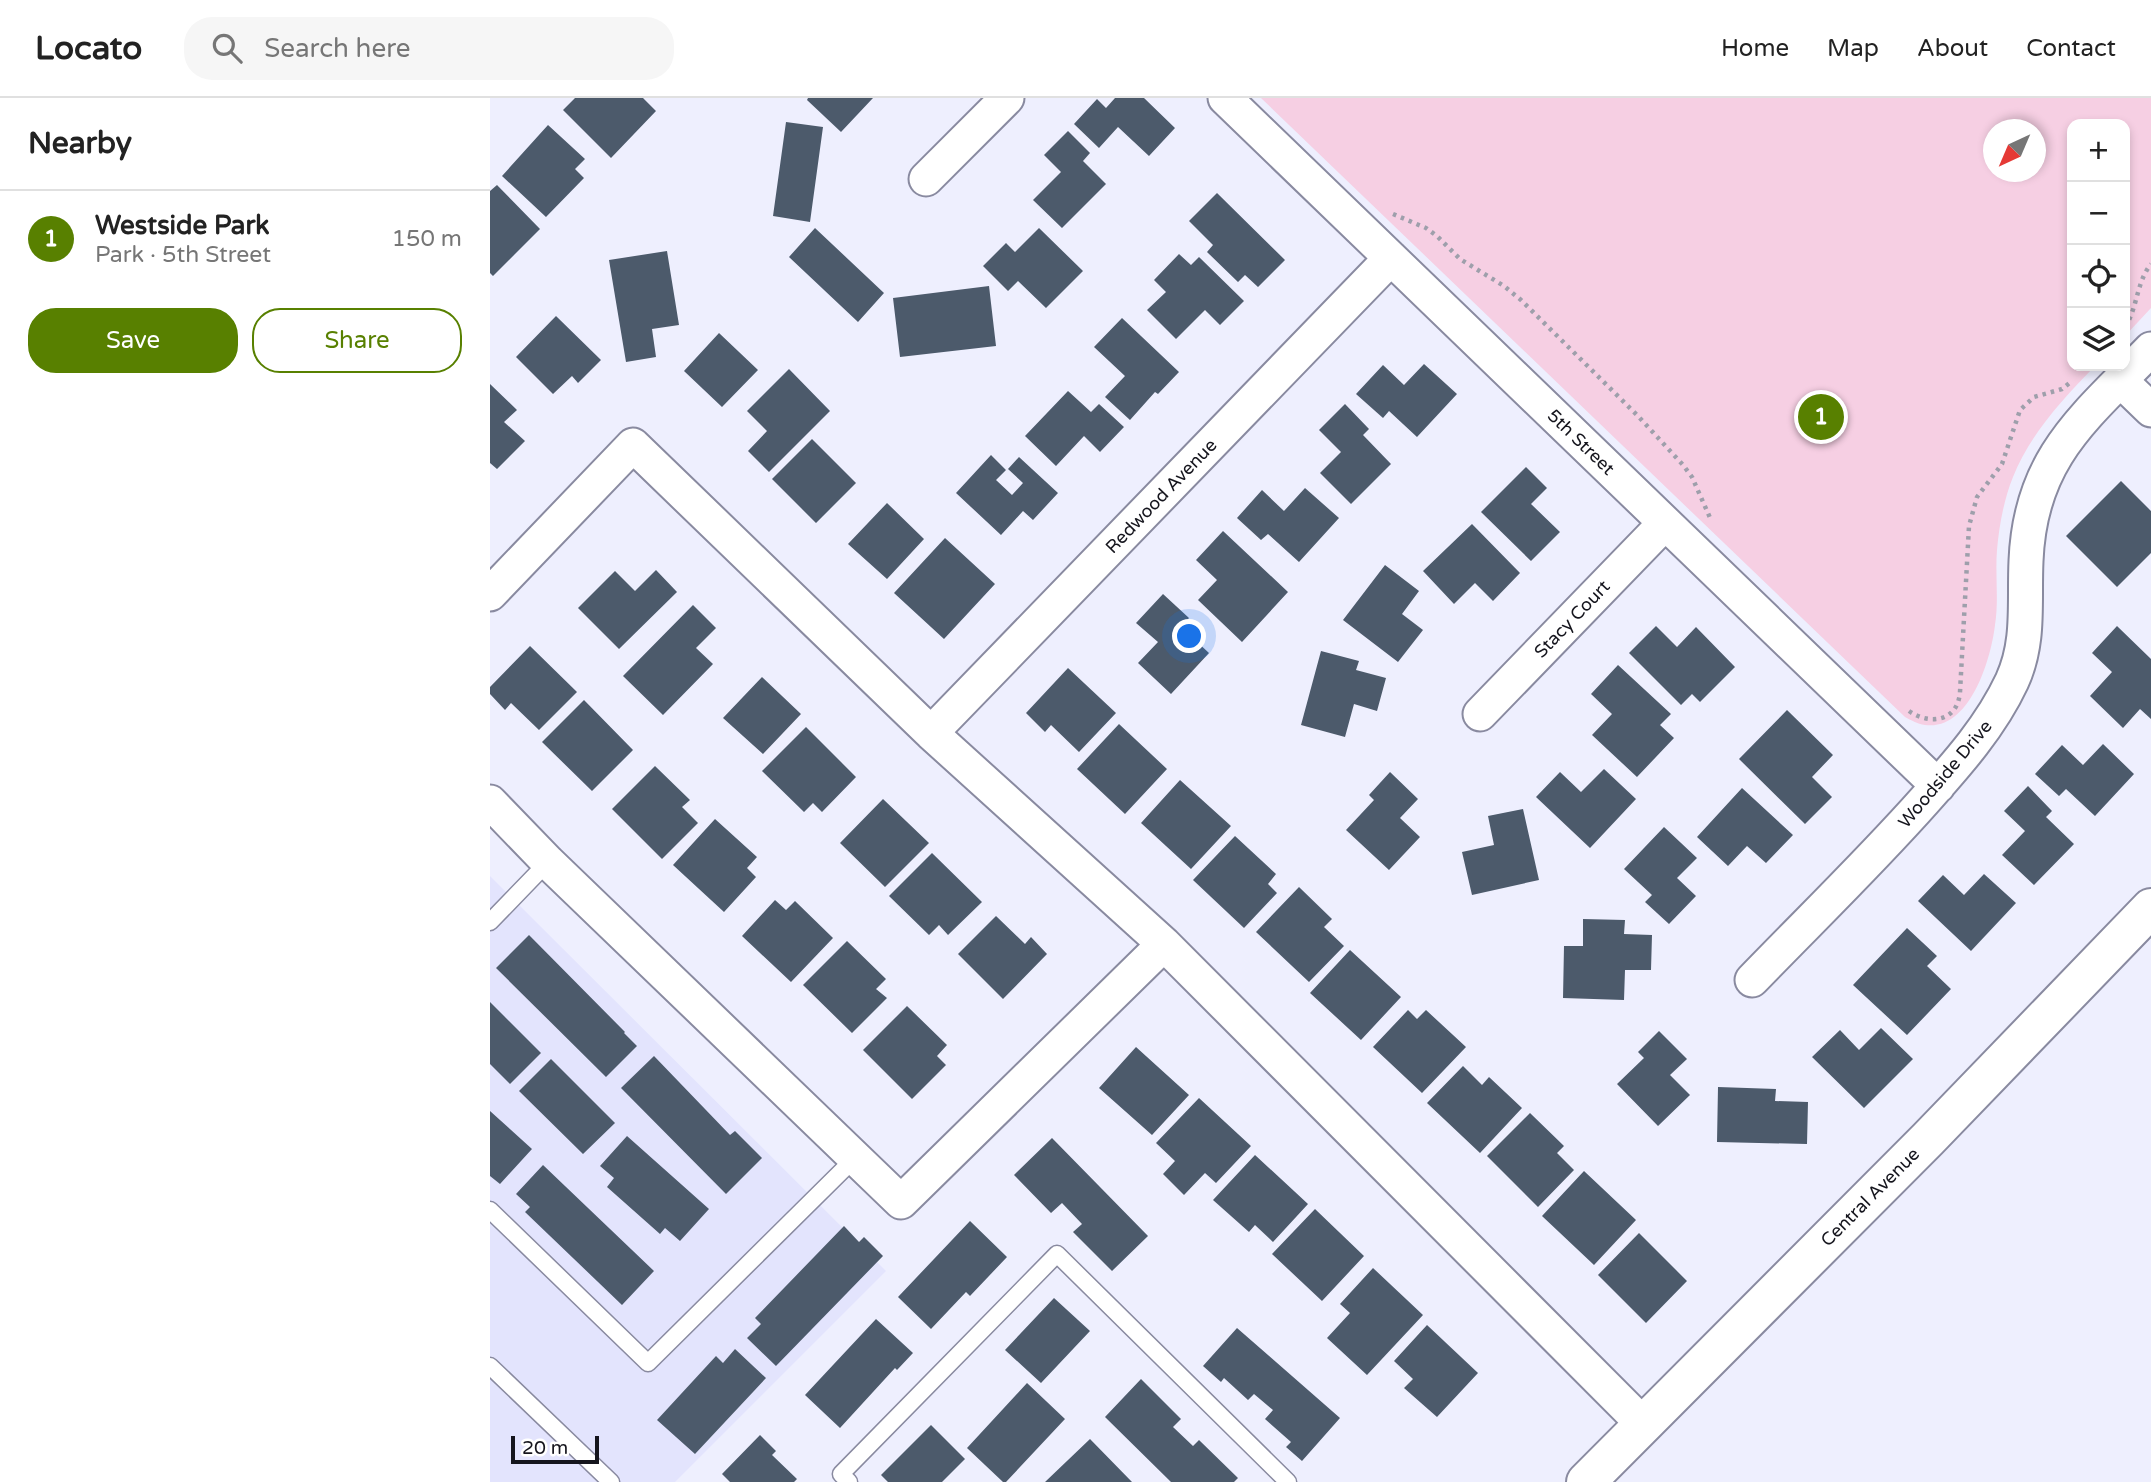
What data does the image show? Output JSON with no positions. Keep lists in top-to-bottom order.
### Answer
{
  "streets": {
    "main road": ["Central Avenue"],
    "street": [
      "5th Street",
      "Redwood Avenue",
      "Stacy Court",
      "Woodside Drive"
    ]
  },
  "crossings": [
    ["5th Street", "Redwood Avenue"],
    ["5th Street", "Stacy Court"],
    ["5th Street", "Woodside Drive"]
  ],
  "scale_bar": "20 m",
  "north": "bottom left",
  "page": {
    "header": "Locato",
    "search": "Search here",
    "nav": [
      "Home",
      "Map",
      "About",
      "Contact"
    ],
    "heading": "Nearby",
    "map_buttons": ["+", "−"],
    "list": [
      {
        "mark": "1",
        "name": "Westside Park",
        "note": "Park · 5th Street",
        "value": "150 m"
      }
    ],
    "buttons": ["Save", "Share"],
    "pins": "1",
    "scale": "20 m"
  }
}
